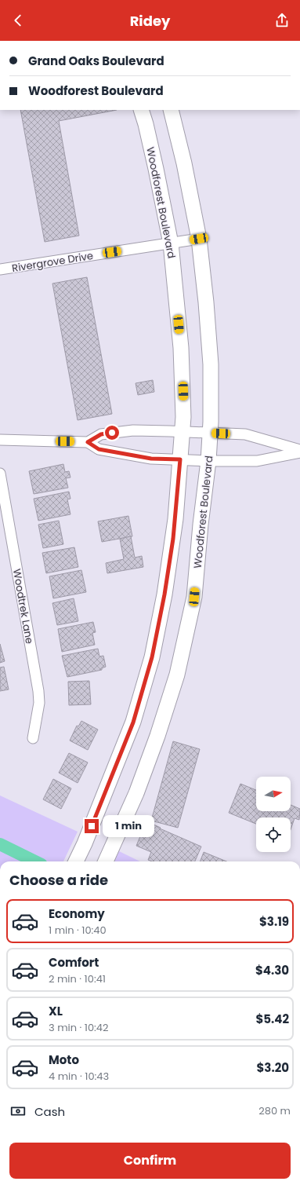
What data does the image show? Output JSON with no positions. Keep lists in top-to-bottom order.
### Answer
{
  "streets": {
    "main road": ["Woodforest Boulevard"],
    "street": ["Rivergrove Drive", "Woodtrek Lane"]
  },
  "crossings": [
    ["Woodforest Boulevard", "Rivergrove Drive"]
  ],
  "north": "right",
  "page": {
    "header": "Ridey",
    "banner": ["Grand Oaks Boulevard", "Woodforest Boulevard"],
    "bubble": "1 min",
    "heading": "Choose a ride",
    "list": [
      {
        "name": "Economy",
        "note": "1 min · 10:40",
        "value": "$3.19"
      },
      {
        "name": "Comfort",
        "note": "2 min · 10:41",
        "value": "$4.30"
      },
      {
        "name": "XL",
        "note": "3 min · 10:42",
        "value": "$5.42"
      },
      {
        "name": "Moto",
        "note": "4 min · 10:43",
        "value": "$3.20"
      }
    ],
    "pay": ["Cash", "280 m"],
    "buttons": "Confirm"
  }
}
